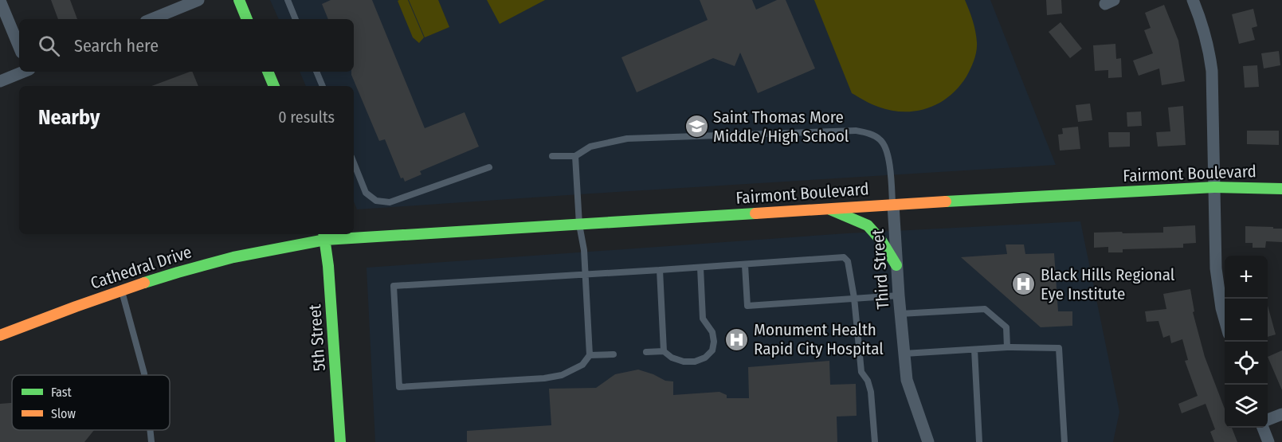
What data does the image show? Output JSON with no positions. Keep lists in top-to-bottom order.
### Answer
{
  "streets": {
    "street": [
      "Fairmont Boulevard",
      "Cathedral Drive",
      "Third Street",
      "5th Street"
    ]
  },
  "crossings": [
    ["Fairmont Boulevard", "Cathedral Drive"],
    ["Fairmont Boulevard", "Third Street"],
    ["Fairmont Boulevard", "5th Street"],
    ["Cathedral Drive", "5th Street"]
  ],
  "places": {
    "school or university": ["Saint Thomas More Middle/High School"],
    "hospital": ["Black Hills Regional Eye Institute", "Monument Health Rapid City Hospital"]
  },
  "legend": ["Fast", "Slow"],
  "page": {
    "search": "Search here",
    "heading": ["Nearby", "0 results"],
    "map_buttons": ["+", "−"]
  }
}
